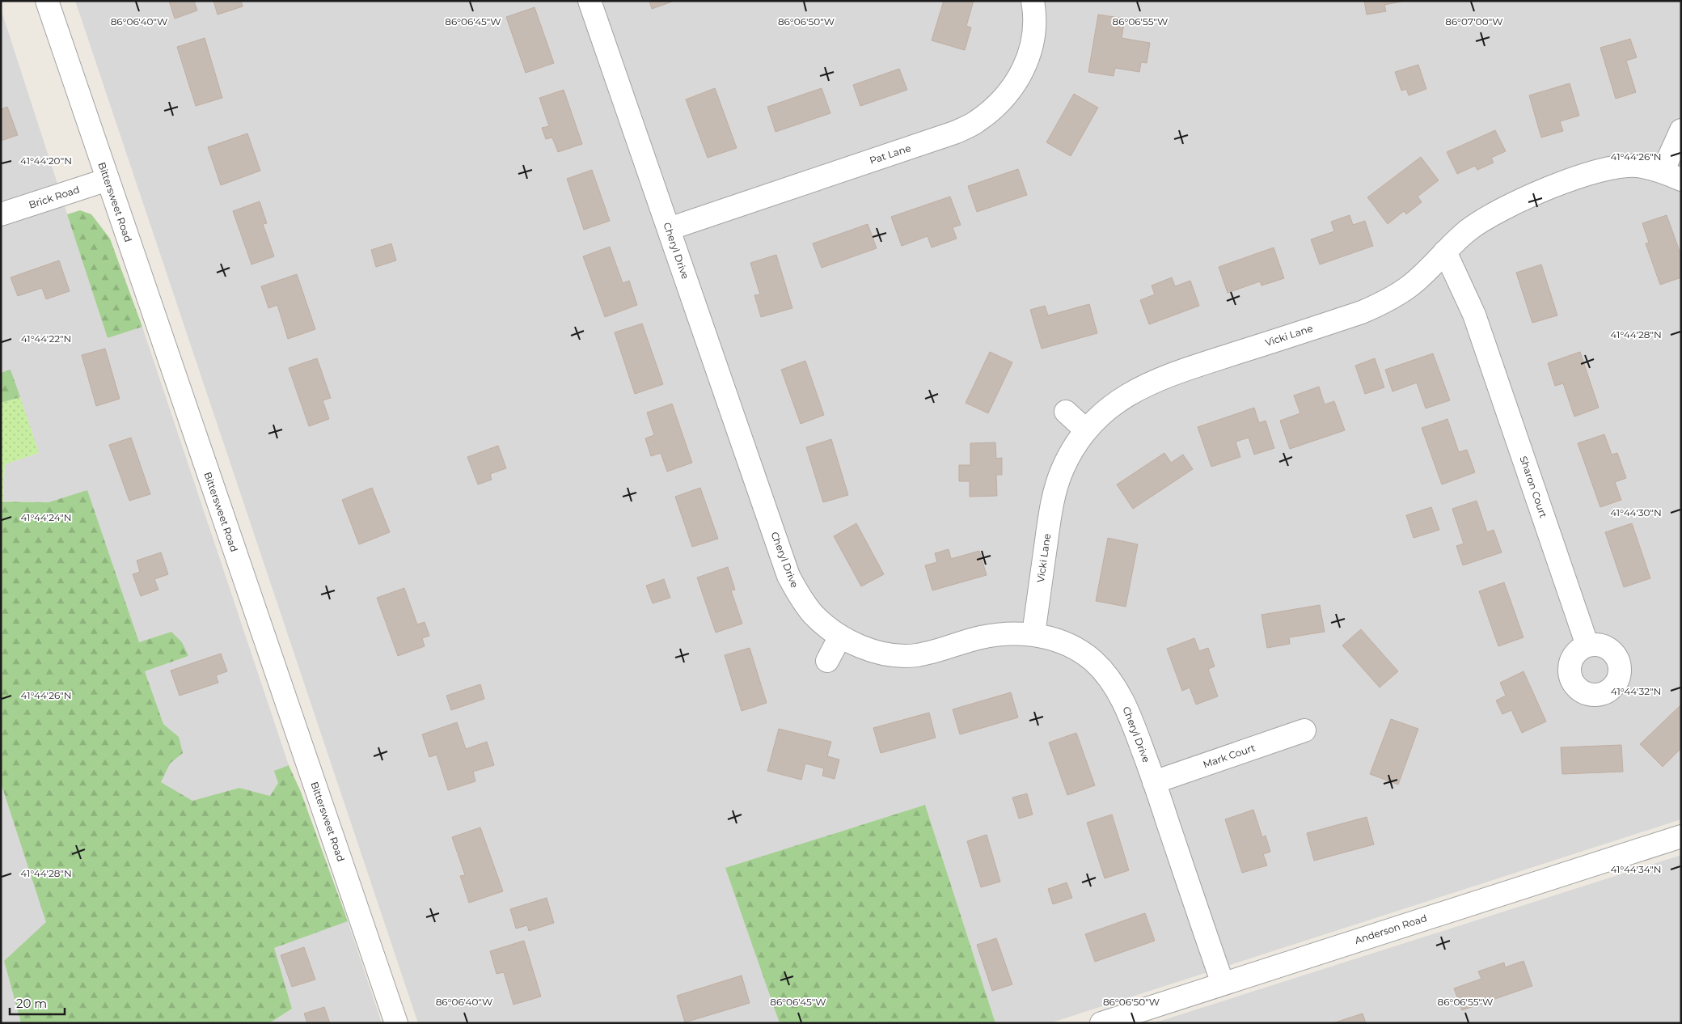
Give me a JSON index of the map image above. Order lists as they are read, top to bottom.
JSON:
{
  "streets": {
    "street": [
      "Pat Lane",
      "Brick Road",
      "Bittersweet Road",
      "Cheryl Drive",
      "Vicki Lane",
      "Sharon Court",
      "Mark Court",
      "Anderson Road"
    ]
  },
  "crossings": [
    ["Pat Lane", "Cheryl Drive"],
    ["Brick Road", "Bittersweet Road"],
    ["Cheryl Drive", "Vicki Lane"],
    ["Cheryl Drive", "Mark Court"],
    ["Cheryl Drive", "Anderson Road"],
    ["Vicki Lane", "Sharon Court"]
  ],
  "scale_bar": "20 m",
  "coordinates": [
    "86°06'40\"W",
    "86°06'45\"W",
    "86°06'50\"W",
    "86°06'55\"W",
    "86°07'00\"W",
    "41°44'26\"N",
    "41°44'20\"N",
    "41°44'28\"N",
    "41°44'22\"N",
    "41°44'30\"N",
    "41°44'24\"N",
    "41°44'32\"N",
    "41°44'34\"N"
  ]
}
